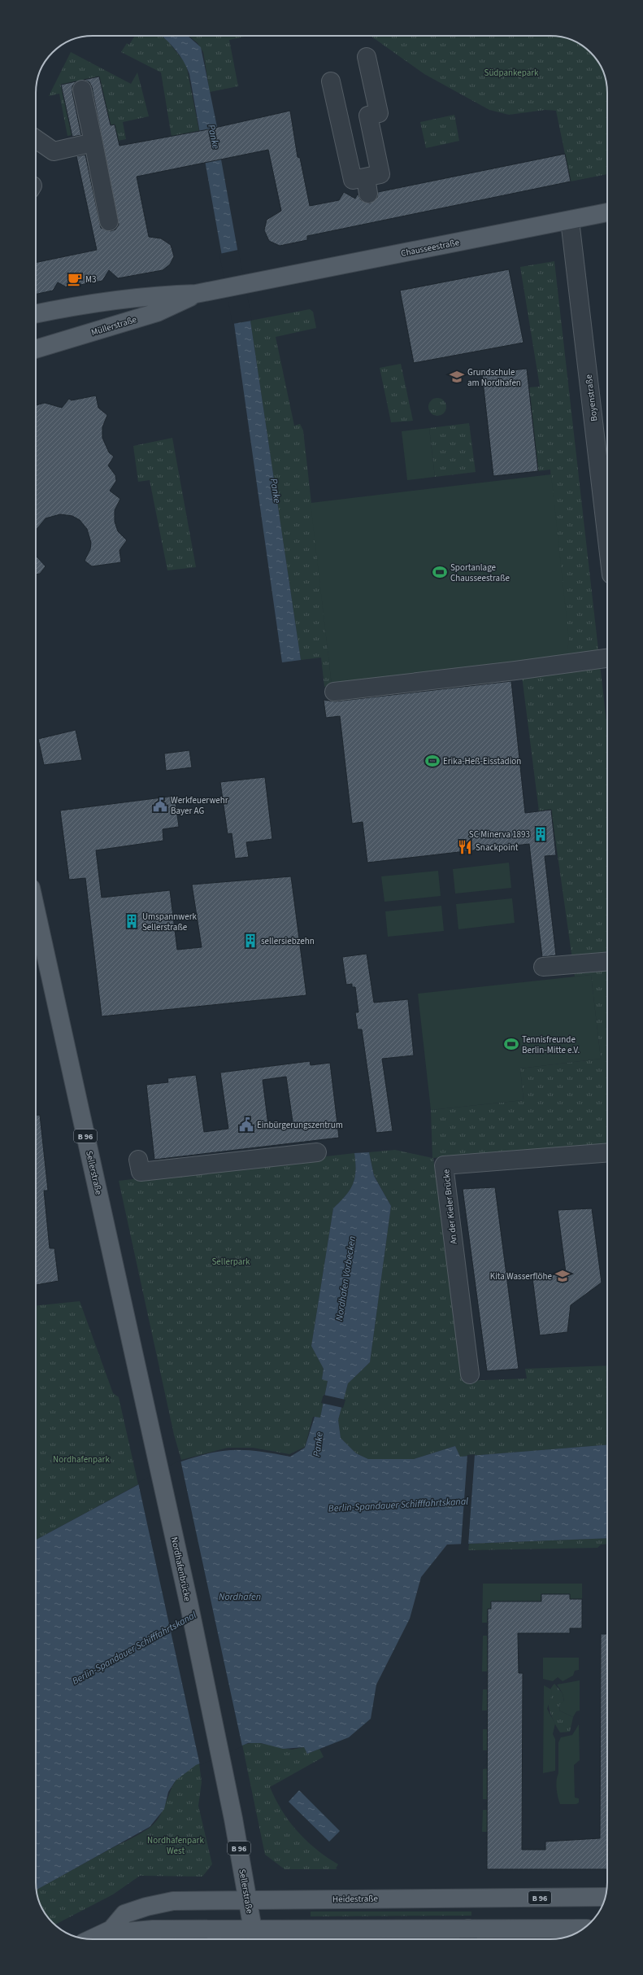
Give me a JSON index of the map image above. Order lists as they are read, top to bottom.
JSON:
{
  "streets": {
    "main road": [
      "Chausseestraße",
      "Müllerstraße",
      "B 96",
      "Sellerstraße",
      "Nordhafenbrücke",
      "Heidestraße"
    ],
    "street": ["Boyenstraße", "An der Kieler Brücke"]
  },
  "crossings": [
    ["Chausseestraße", "Müllerstraße"],
    ["Chausseestraße", "Boyenstraße"],
    ["Sellerstraße", "Nordhafenbrücke"],
    ["Sellerstraße", "Heidestraße"]
  ],
  "water": [
    "Panke",
    "Nordhafen Vorbecken",
    "Berlin-Spandauer Schifffahrtskanal",
    "Nordhafen"
  ],
  "parks": [
    "Südpankepark",
    "Sellerpark",
    "Nordhafenpark",
    "Nordhafenpark West"
  ],
  "places": {
    "cafe": ["M3"],
    "school or university": ["Grundschule am Nordhafen", "Kita Wasserflöhe"],
    "sports": ["Sportanlage Chausseestraße", "Erika-Heß-Eisstadion", "Tennisfreunde Berlin-Mitte e.V."],
    "public building": ["Werkfeuerwehr Bayer AG", "Einbürgerungszentrum"],
    "building": ["SC Minerva 1893", "Umspannwerk Sellerstraße", "sellersiebzehn"],
    "restaurant": ["Snackpoint"]
  }
}
